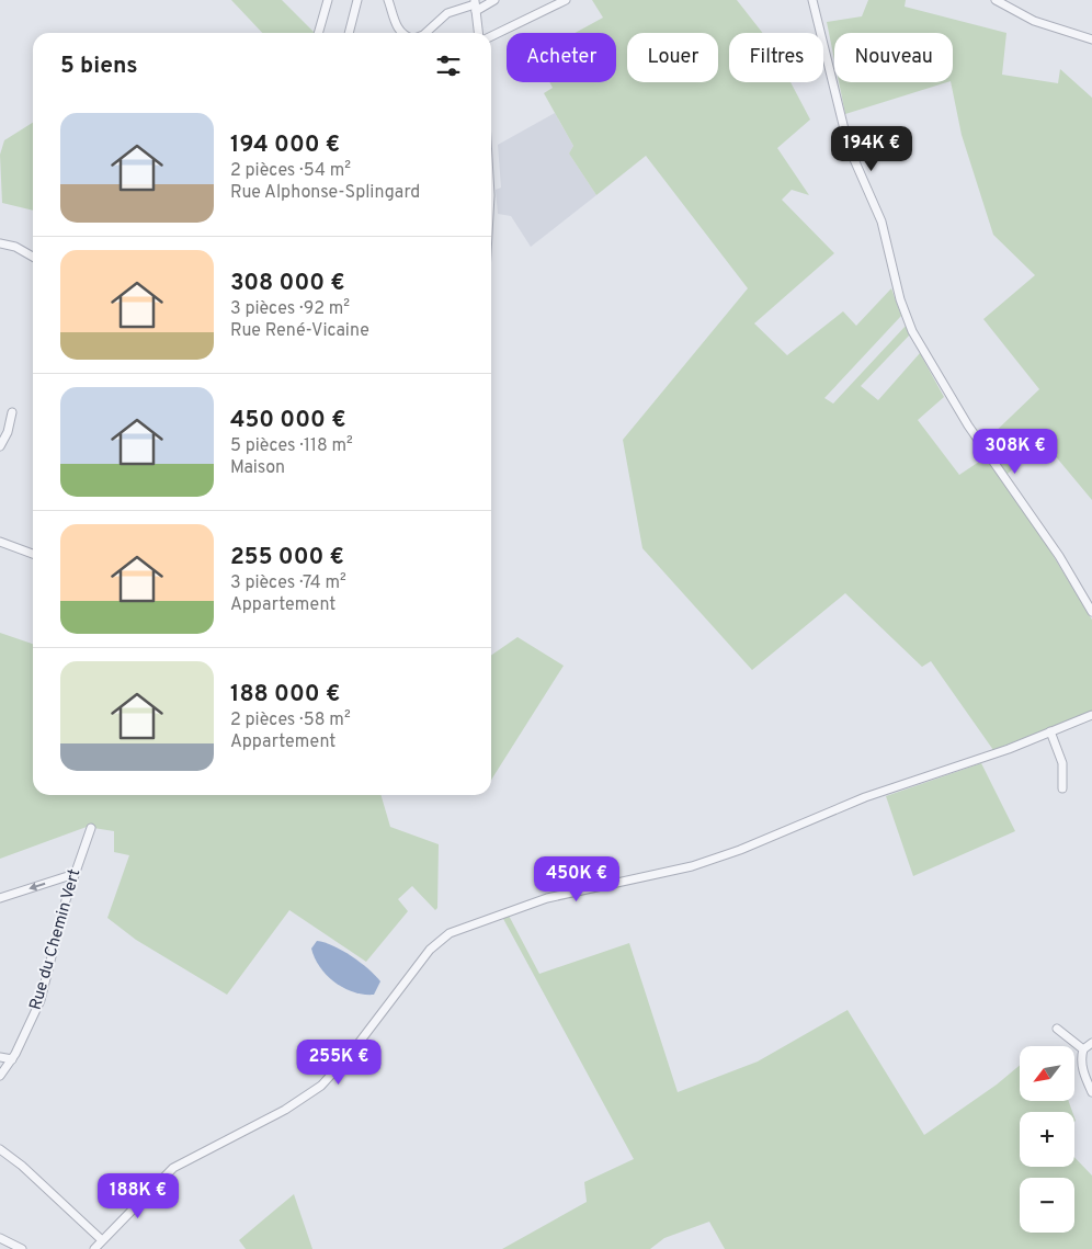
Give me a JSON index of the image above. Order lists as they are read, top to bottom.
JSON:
{
  "streets": {
    "street": ["Rue du Chemin Vert"]
  },
  "north": "bottom left",
  "page": {
    "chip": [
      "Acheter",
      "Louer",
      "Filtres",
      "Nouveau"
    ],
    "heading": "5 biens",
    "list": [
      {
        "name": "194 000 €",
        "note": "2 pièces · 54 m² · Rue Alphonse-Splingard"
      },
      {
        "name": "308 000 €",
        "note": "3 pièces · 92 m² · Rue René-Vicaine"
      },
      {
        "name": "450 000 €",
        "note": "5 pièces · 118 m² · Maison"
      },
      {
        "name": "255 000 €",
        "note": "3 pièces · 74 m² · Appartement"
      },
      {
        "name": "188 000 €",
        "note": "2 pièces · 58 m² · Appartement"
      }
    ],
    "price": [
      "194K €",
      "308K €",
      "450K €",
      "255K €",
      "188K €"
    ],
    "map_buttons": ["+", "−"]
  }
}
